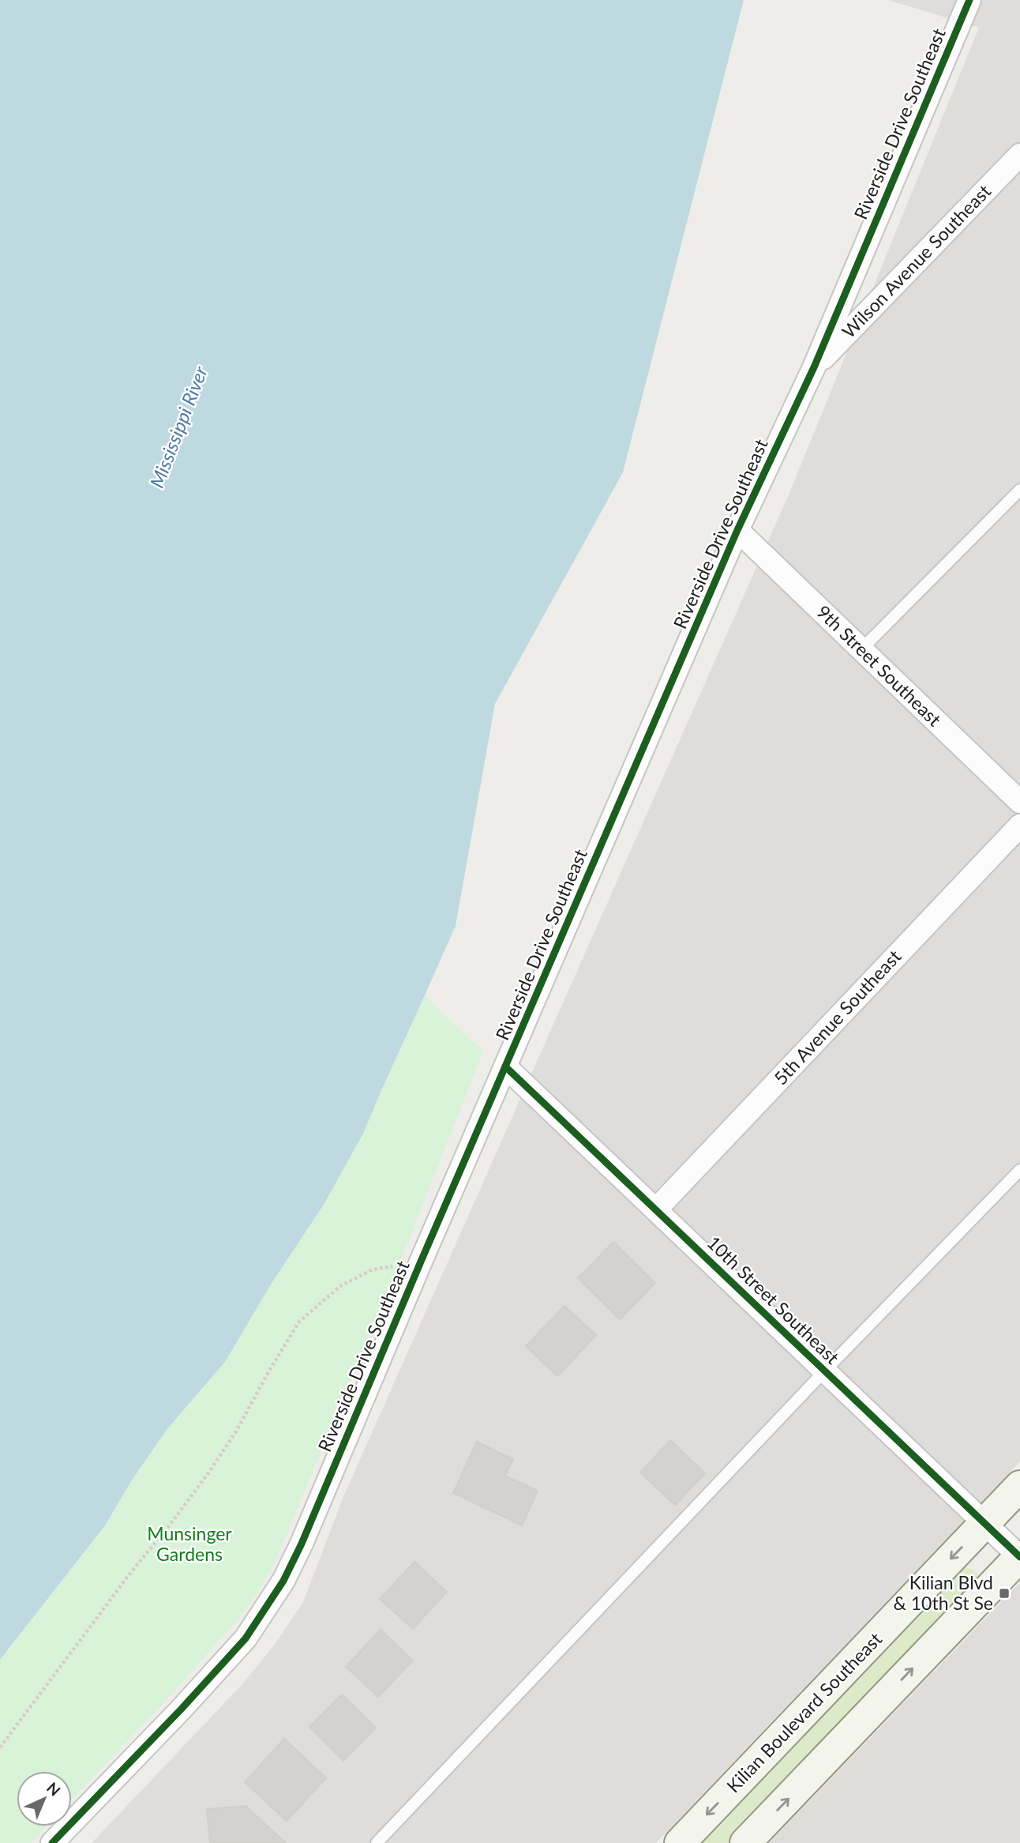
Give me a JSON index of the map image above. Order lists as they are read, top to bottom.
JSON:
{
  "streets": {
    "street": [
      "Riverside Drive Southeast",
      "Wilson Avenue Southeast",
      "9th Street Southeast",
      "5th Avenue Southeast",
      "10th Street Southeast",
      "Kilian Boulevard Southeast"
    ]
  },
  "crossings": [
    ["Riverside Drive Southeast", "Wilson Avenue Southeast"],
    ["Riverside Drive Southeast", "9th Street Southeast"],
    ["Riverside Drive Southeast", "10th Street Southeast"],
    ["5th Avenue Southeast", "10th Street Southeast"],
    ["10th Street Southeast", "Kilian Boulevard Southeast"]
  ],
  "water": ["Mississippi River"],
  "parks": ["Munsinger Gardens"],
  "places": {
    "transit": ["Kilian Blvd & 10th St Se"]
  },
  "north": "top right"
}
